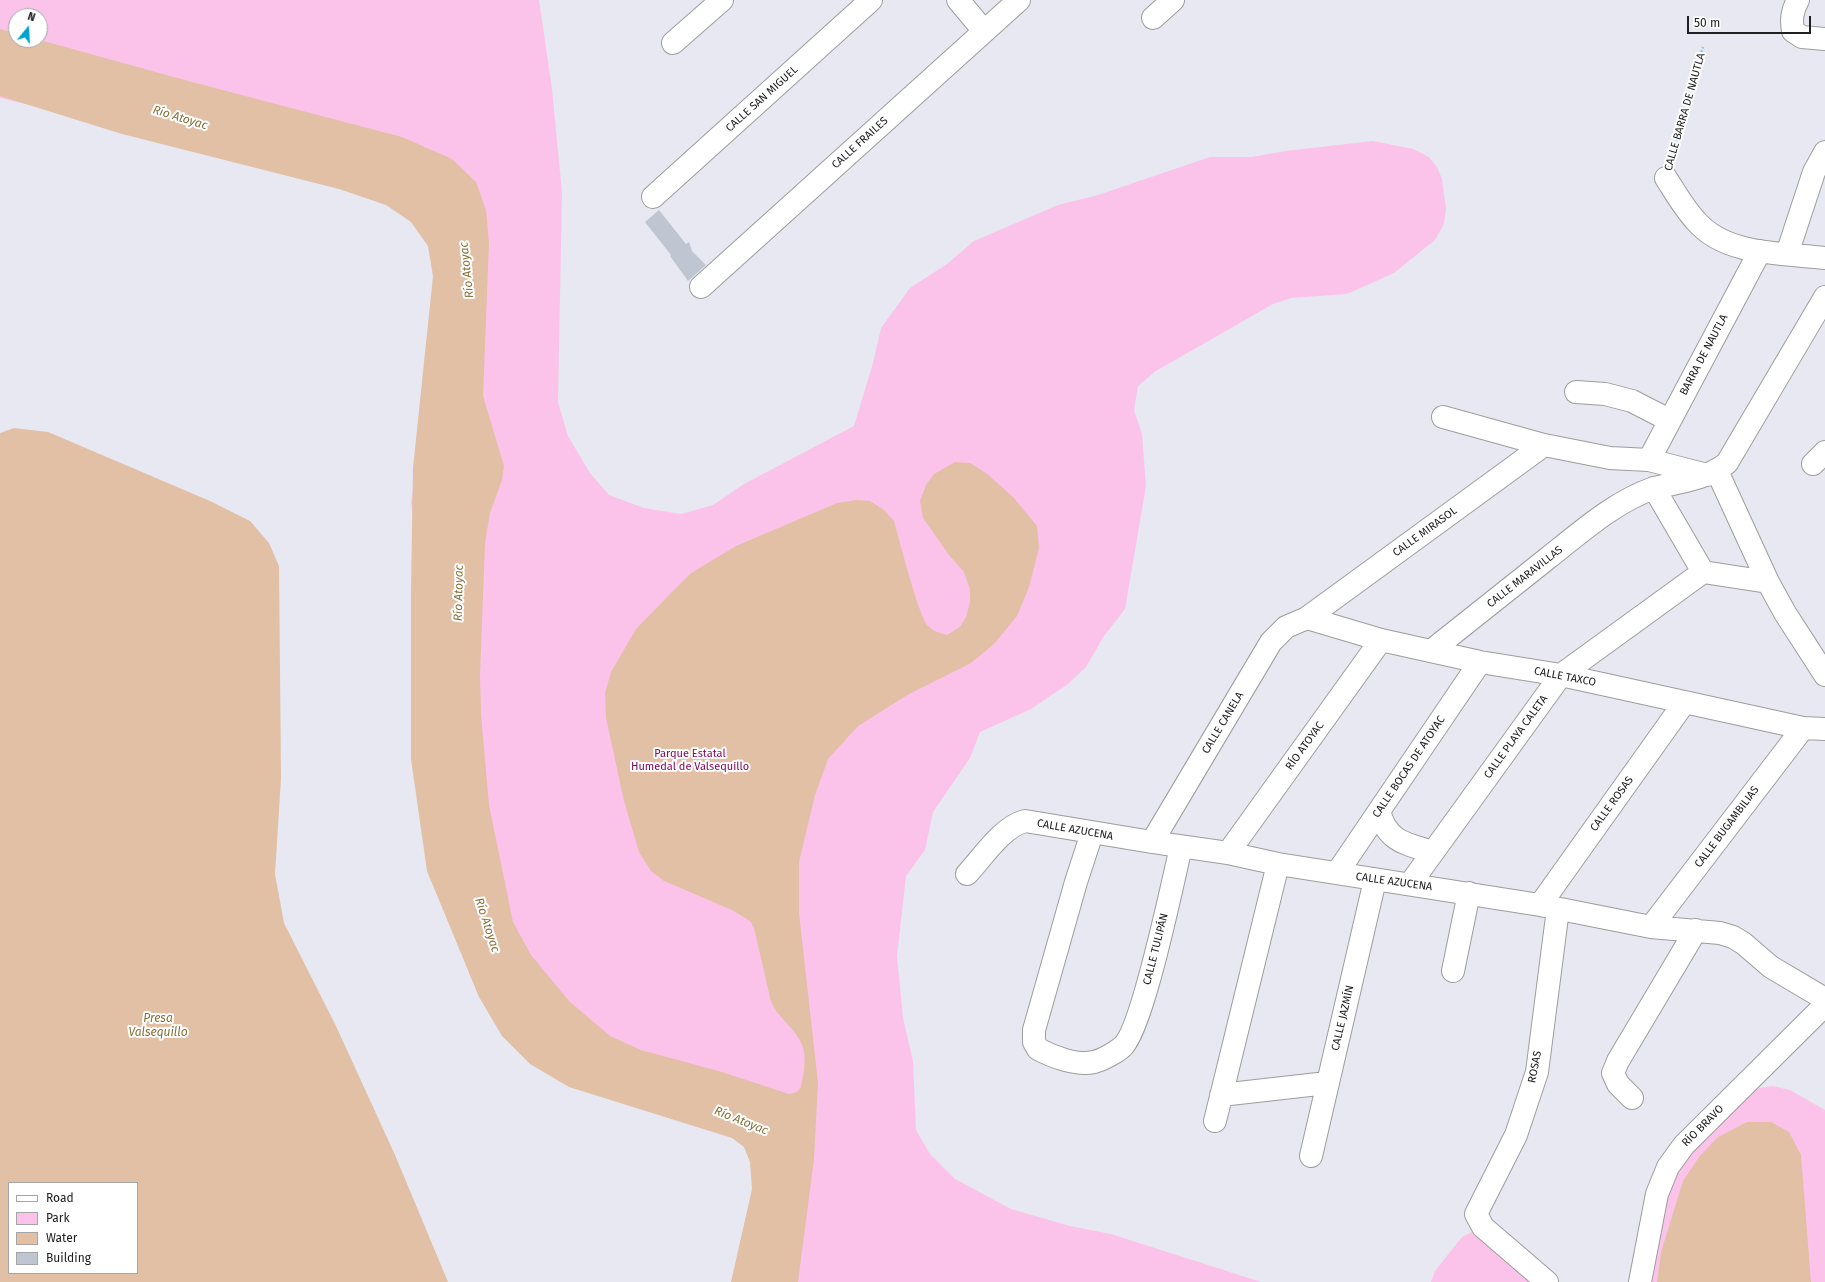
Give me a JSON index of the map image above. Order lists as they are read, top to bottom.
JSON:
{
  "streets": {
    "street": [
      "CALLE SAN MIGUEL",
      "CALLE BARRA DE NAUTLA",
      "CALLE FRAILES",
      "BARRA DE NAUTLA",
      "CALLE MIRASOL",
      "CALLE MARAVILLAS",
      "CALLE TAXCO",
      "CALLE CANELA",
      "CALLE PLAYA CALETA",
      "RÍO ATOYAC",
      "CALLE BOCAS DE ATOYAC",
      "CALLE ROSAS",
      "CALLE BUGAMBILIAS",
      "CALLE AZUCENA",
      "CALLE TULIPÁN",
      "CALLE JAZMÍN",
      "ROSAS",
      "RÍO BRAVO"
    ]
  },
  "crossings": [
    ["CALLE BARRA DE NAUTLA", "BARRA DE NAUTLA"],
    ["CALLE MIRASOL", "CALLE TAXCO"],
    ["CALLE MIRASOL", "CALLE CANELA"],
    ["CALLE MARAVILLAS", "CALLE TAXCO"],
    ["CALLE TAXCO", "CALLE CANELA"],
    ["CALLE TAXCO", "CALLE PLAYA CALETA"],
    ["CALLE TAXCO", "RÍO ATOYAC"],
    ["CALLE TAXCO", "CALLE BOCAS DE ATOYAC"],
    ["CALLE TAXCO", "CALLE ROSAS"],
    ["CALLE TAXCO", "CALLE BUGAMBILIAS"],
    ["CALLE CANELA", "CALLE AZUCENA"],
    ["CALLE PLAYA CALETA", "CALLE AZUCENA"],
    ["RÍO ATOYAC", "CALLE AZUCENA"],
    ["CALLE BOCAS DE ATOYAC", "CALLE AZUCENA"],
    ["CALLE ROSAS", "CALLE AZUCENA"],
    ["CALLE ROSAS", "ROSAS"],
    ["CALLE BUGAMBILIAS", "CALLE AZUCENA"],
    ["CALLE AZUCENA", "CALLE TULIPÁN"],
    ["CALLE AZUCENA", "CALLE JAZMÍN"],
    ["CALLE AZUCENA", "ROSAS"]
  ],
  "water": ["Río Atoyac", "Presa Valsequillo"],
  "parks": ["Parque Estatal Humedal de Valsequillo"],
  "legend": [
    "Road",
    "Park",
    "Water",
    "Building"
  ],
  "scale_bar": "50 m",
  "north": "top"
}
